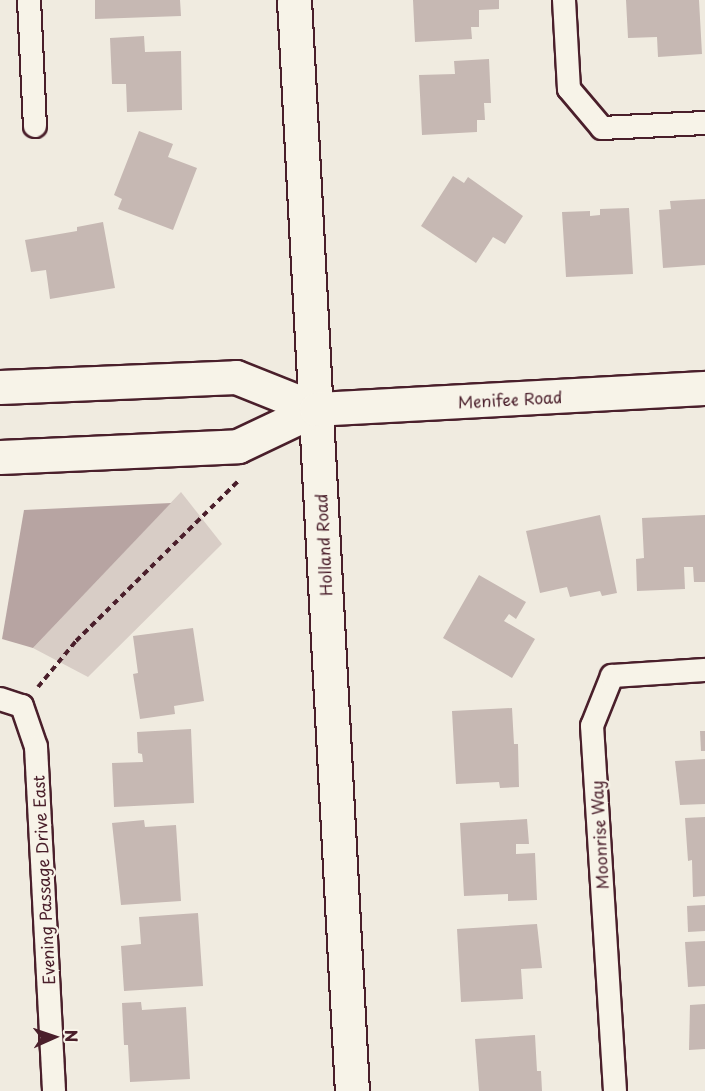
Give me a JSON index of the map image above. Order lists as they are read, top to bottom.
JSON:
{
  "streets": {
    "main road": ["Menifee Road", "Holland Road"],
    "street": ["Moonrise Way", "Evening Passage Drive East"]
  },
  "crossings": [
    ["Menifee Road", "Holland Road"]
  ],
  "north": "right"
}
